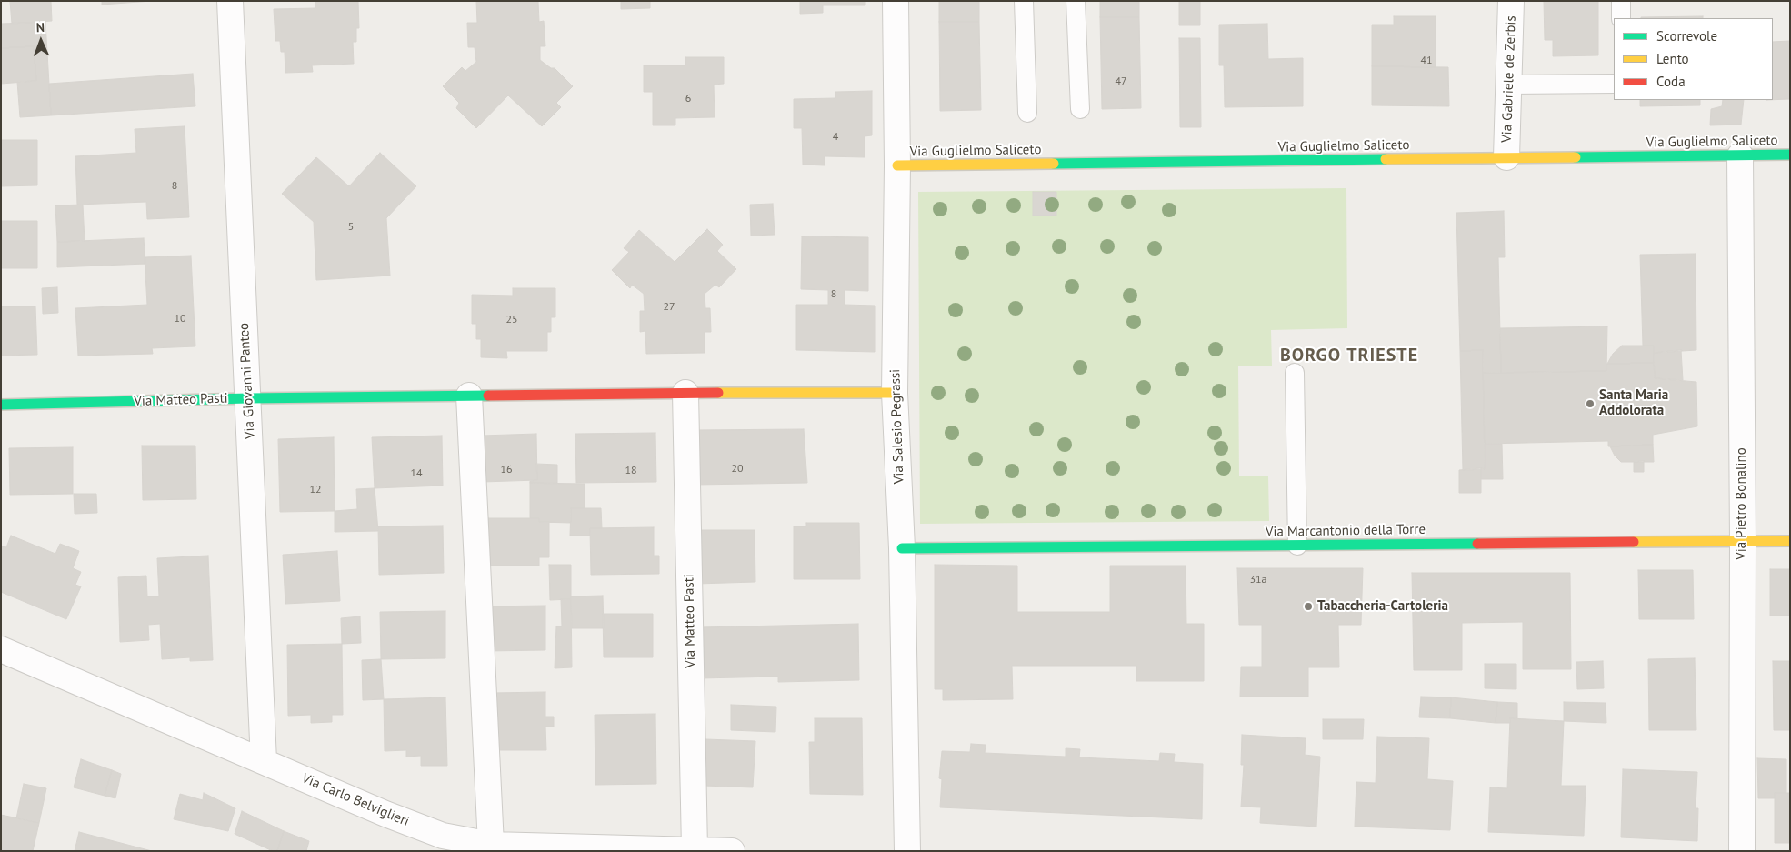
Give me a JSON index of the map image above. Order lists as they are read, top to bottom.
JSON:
{
  "streets": {
    "street": [
      "Via Gabriele de Zerbis",
      "Via Guglielmo Saliceto",
      "Via Giovanni Panteo",
      "Via Matteo Pasti",
      "Via Salesio Pegrassi",
      "Via Pietro Bonalino",
      "Via Marcantonio della Torre",
      "Via Carlo Belviglieri"
    ]
  },
  "crossings": [
    ["Via Gabriele de Zerbis", "Via Guglielmo Saliceto"],
    ["Via Guglielmo Saliceto", "Via Salesio Pegrassi"],
    ["Via Guglielmo Saliceto", "Via Pietro Bonalino"],
    ["Via Giovanni Panteo", "Via Matteo Pasti"],
    ["Via Giovanni Panteo", "Via Carlo Belviglieri"],
    ["Via Matteo Pasti", "Via Salesio Pegrassi"],
    ["Via Matteo Pasti", "Via Carlo Belviglieri"],
    ["Via Salesio Pegrassi", "Via Marcantonio della Torre"],
    ["Via Pietro Bonalino", "Via Marcantonio della Torre"]
  ],
  "districts": ["BORGO TRIESTE"],
  "places": ["Santa Maria Addolorata", "Tabaccheria-Cartoleria"],
  "house_numbers": [
    "41",
    "47",
    "6",
    "4",
    "8",
    "5",
    "8",
    "27",
    "10",
    "25",
    "20",
    "16",
    "18",
    "14",
    "12",
    "31a"
  ],
  "legend": ["Scorrevole", "Lento", "Coda"],
  "north": "top"
}
